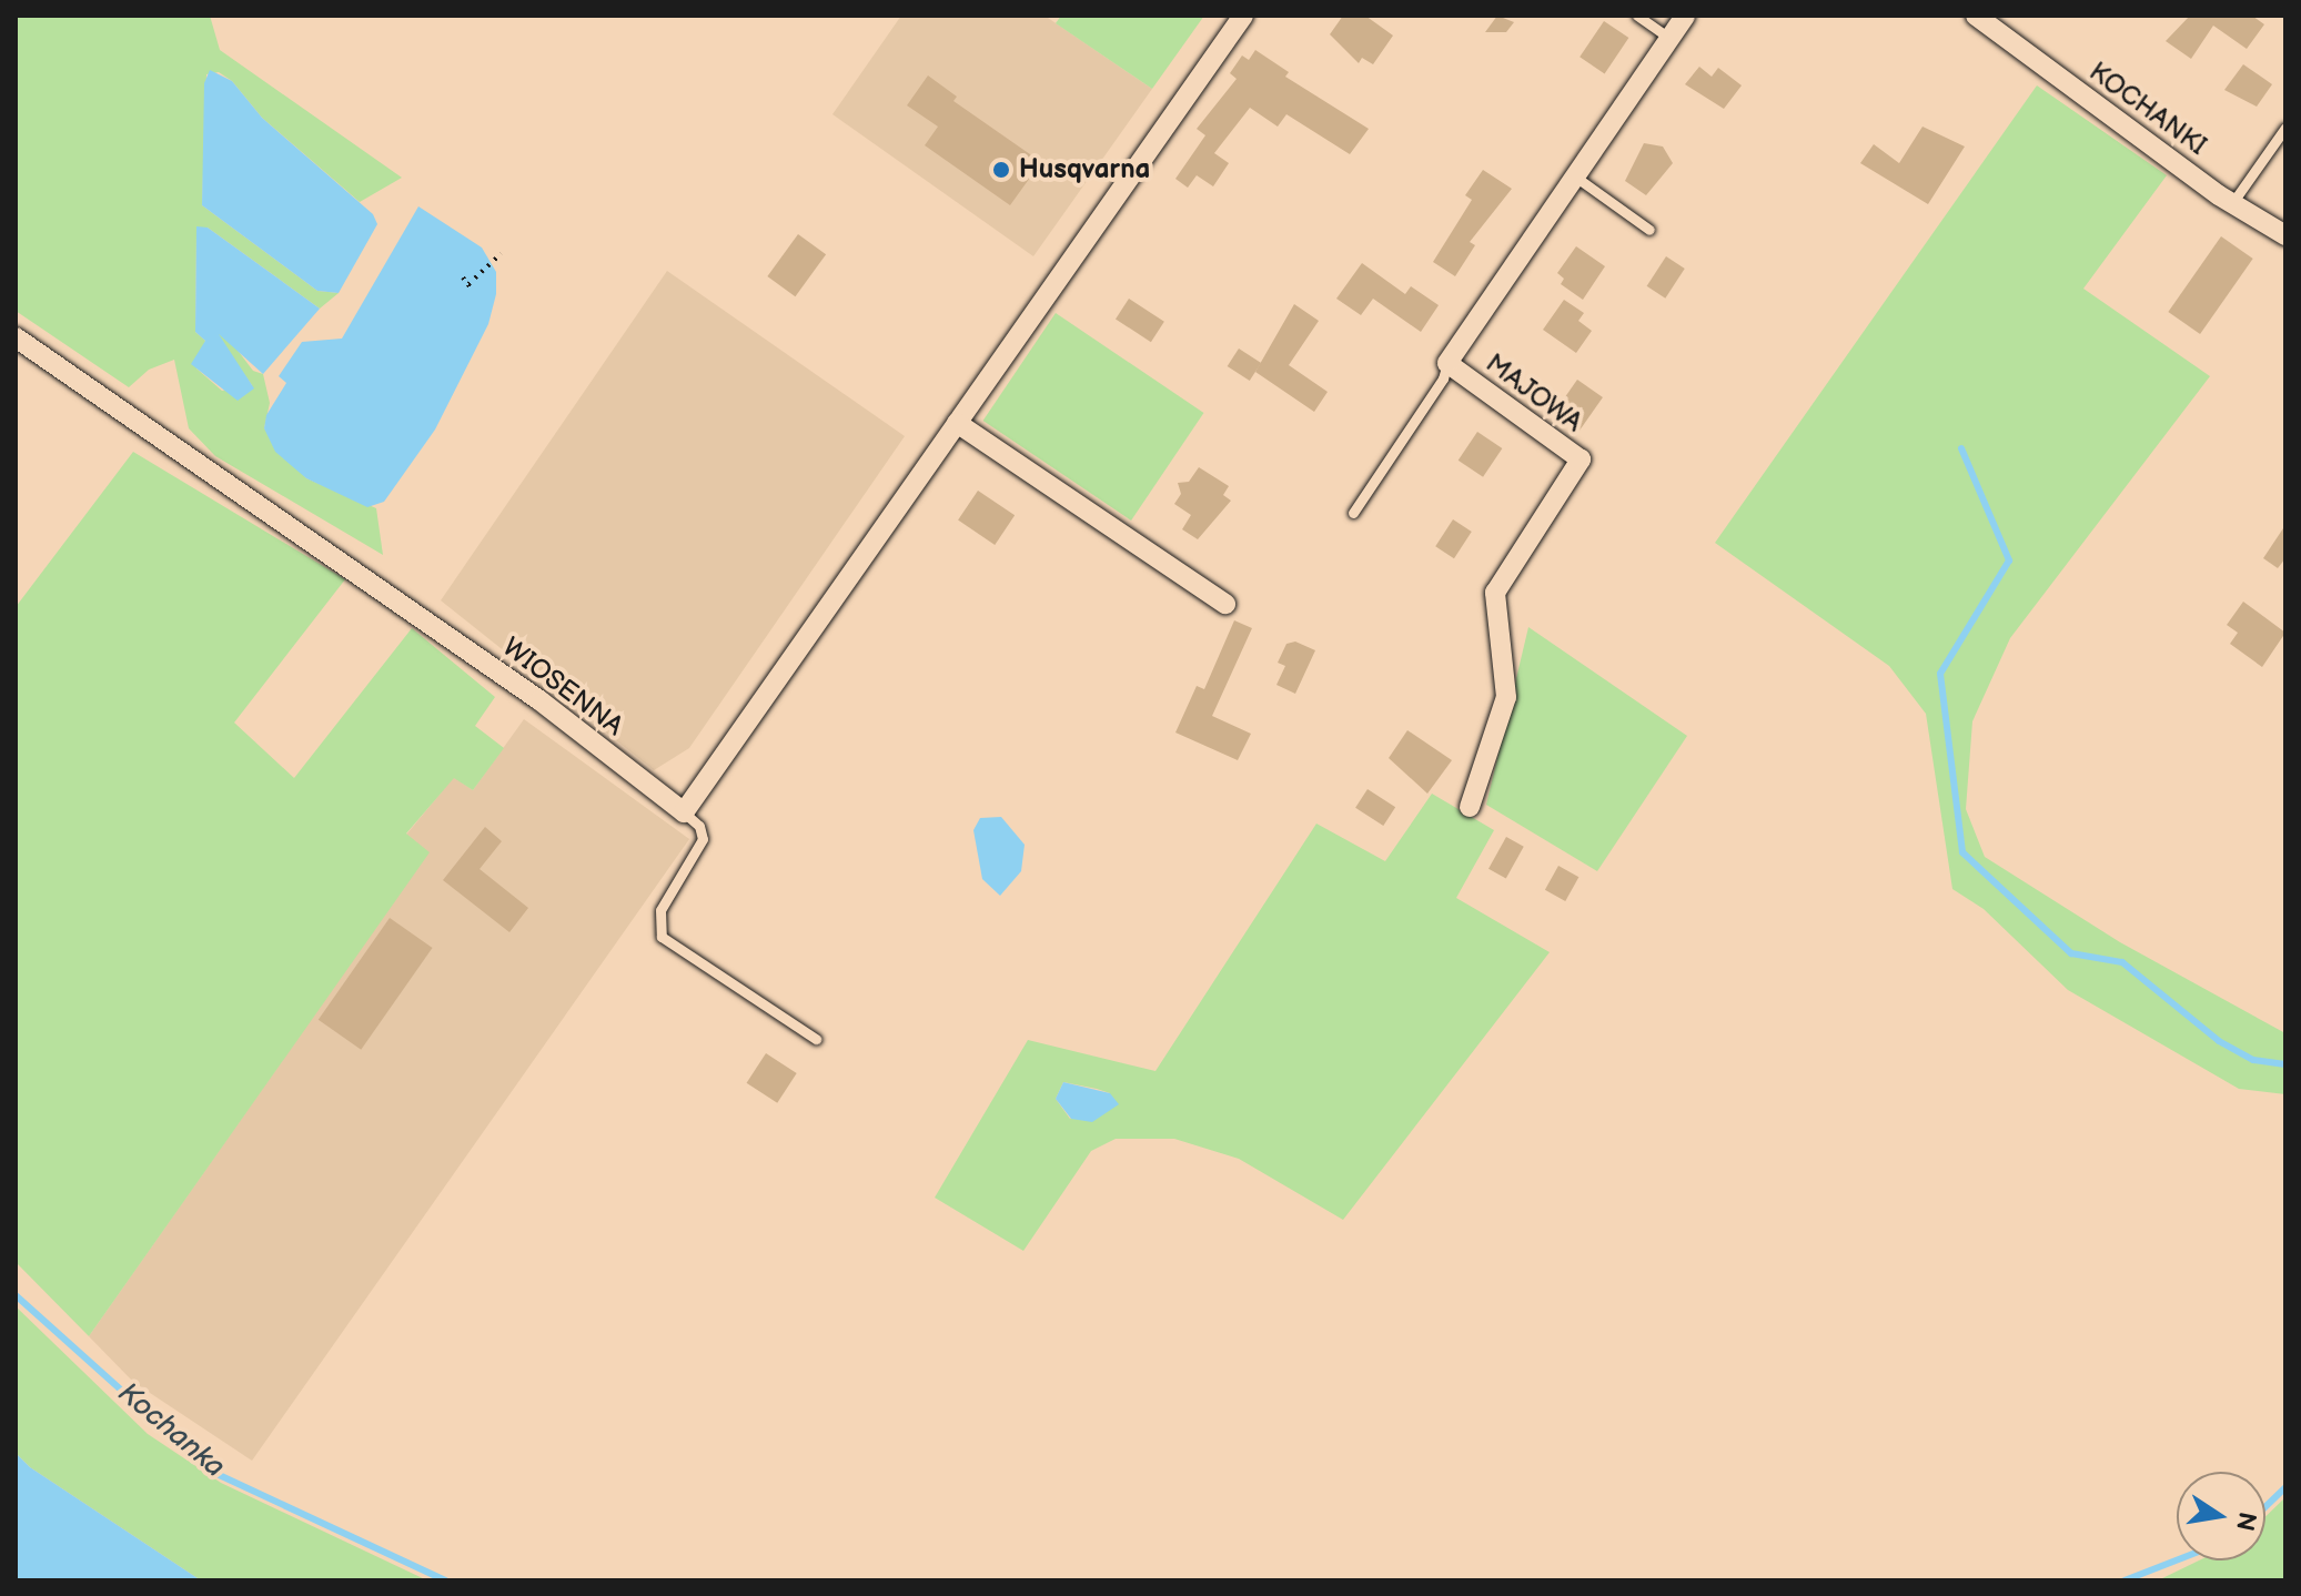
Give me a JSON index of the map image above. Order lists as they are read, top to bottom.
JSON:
{
  "streets": {
    "street": ["KOCHANKI", "MAJOWA", "WIOSENNA"]
  },
  "water": ["Kochanka"],
  "places": ["Husqvarna"],
  "north": "right"
}
